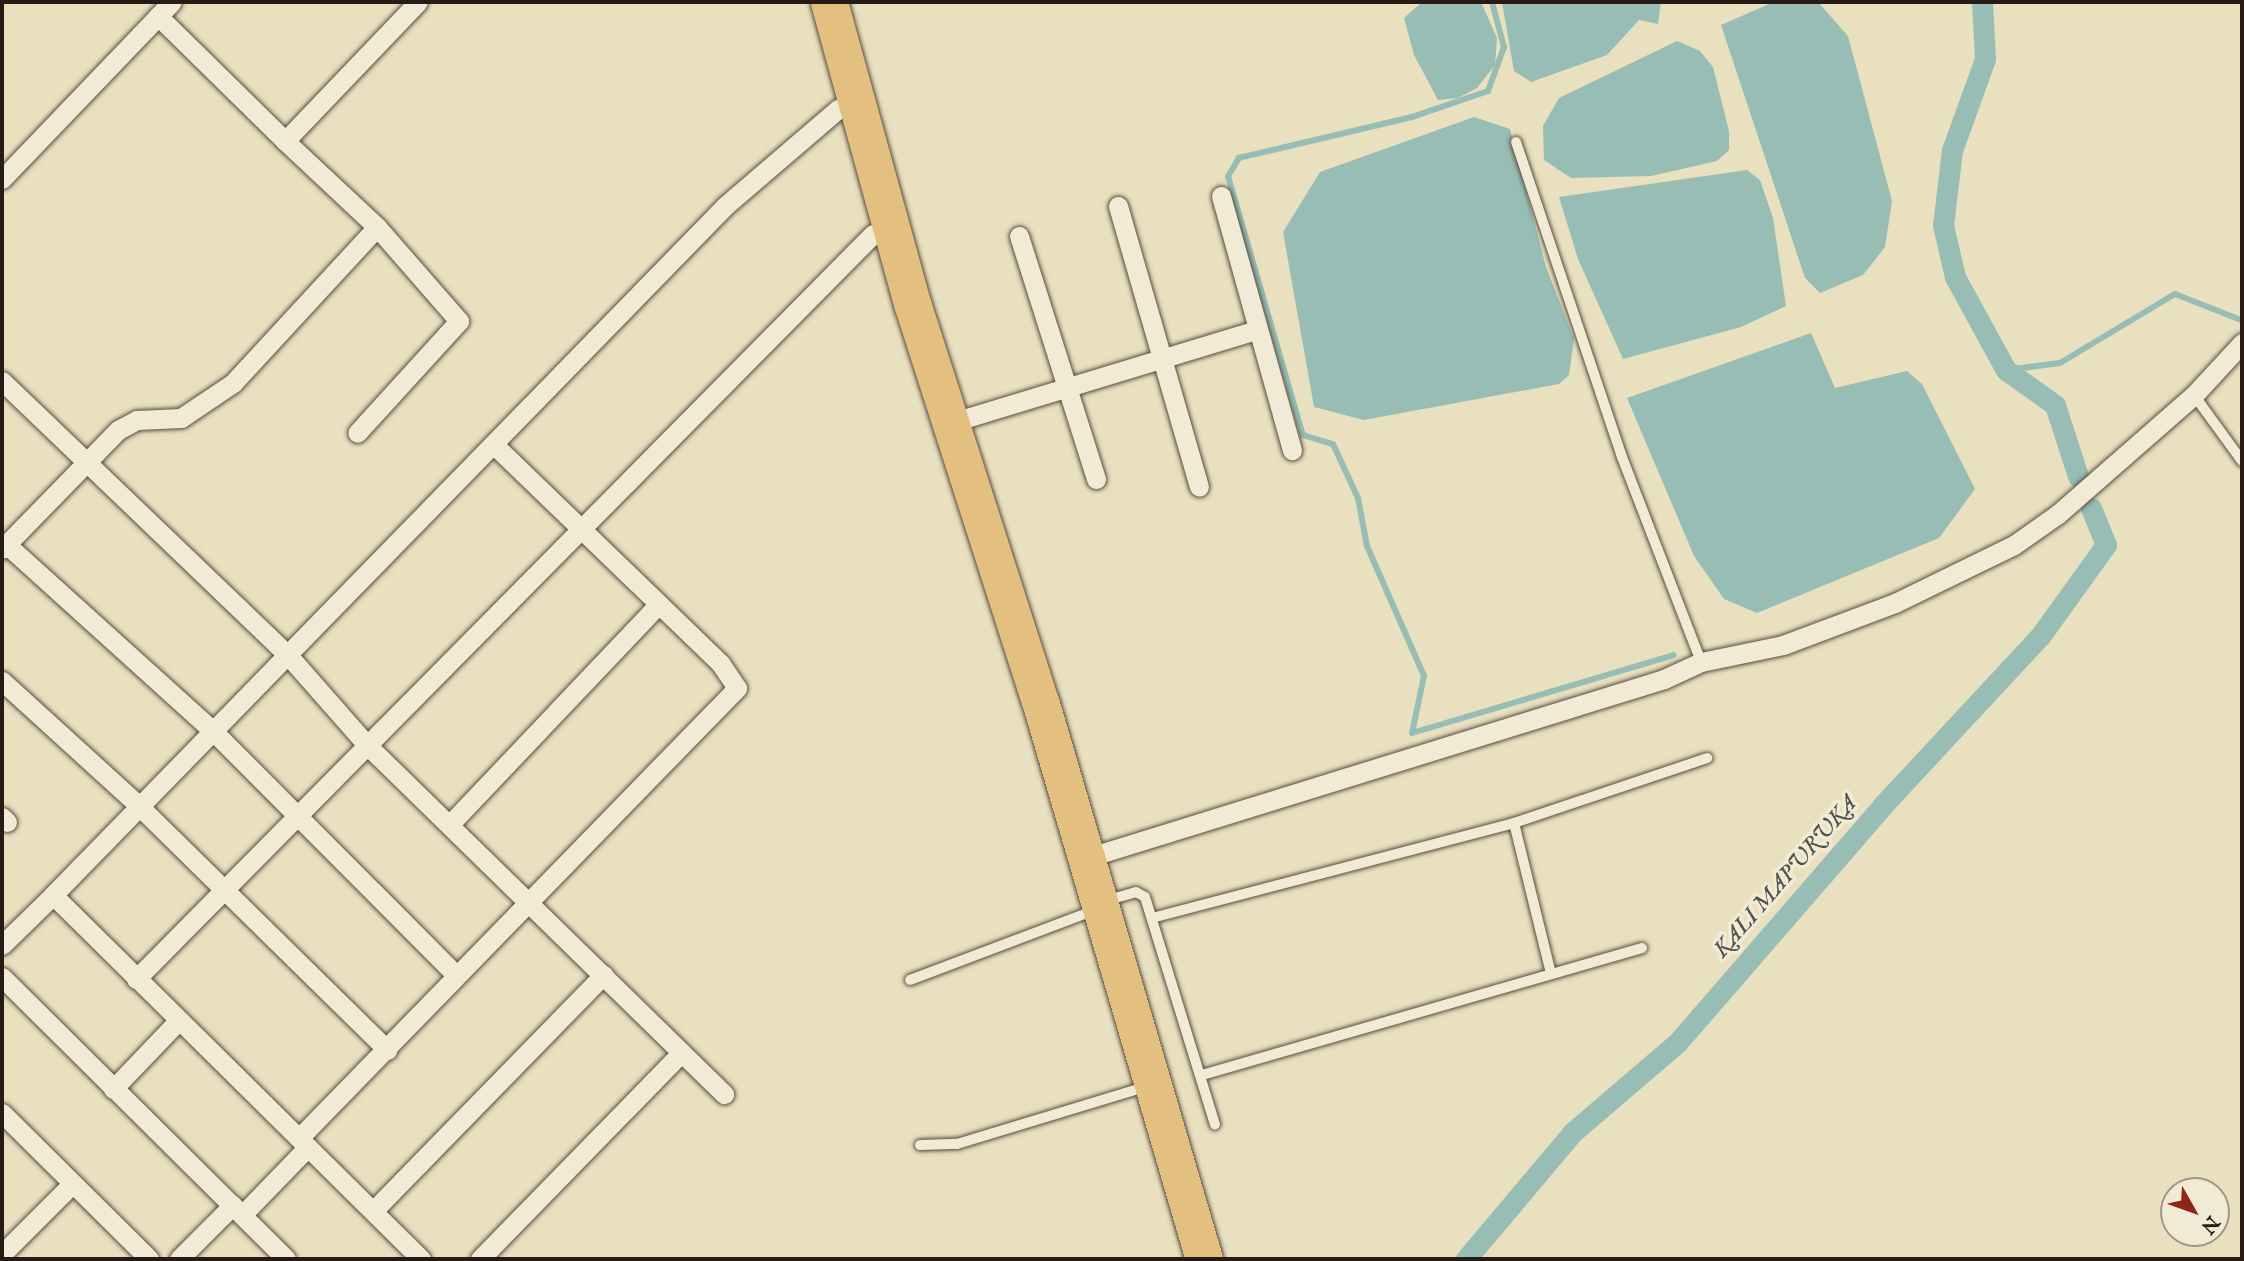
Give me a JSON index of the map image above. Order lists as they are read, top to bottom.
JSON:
{
  "water": ["KALI MAPURUKA"],
  "north": "bottom right"
}
